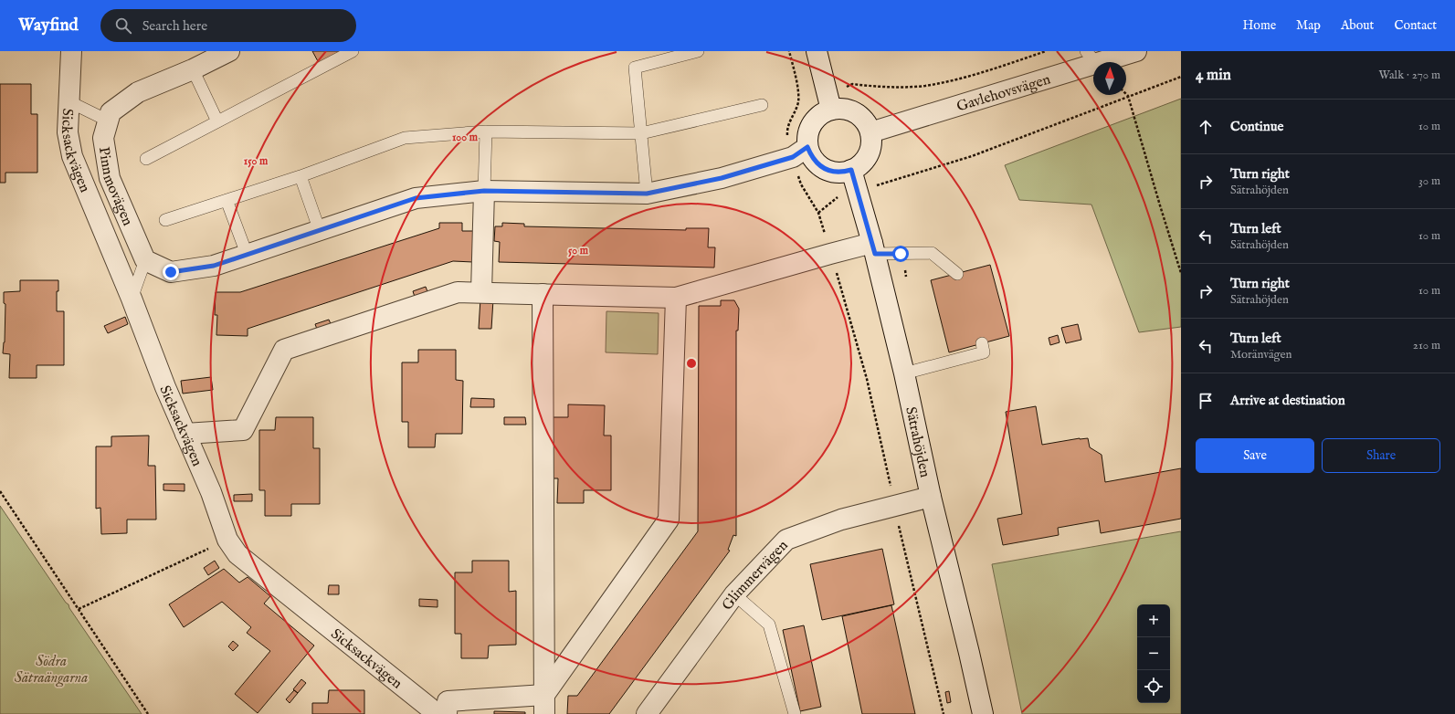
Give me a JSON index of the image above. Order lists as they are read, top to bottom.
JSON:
{
  "streets": {
    "street": [
      "Gavlehovsvägen",
      "Sicksackvägen",
      "Pinnmovägen",
      "Sätrahöjden",
      "Glimmervägen"
    ]
  },
  "crossings": [
    ["Gavlehovsvägen", "Sätrahöjden"],
    ["Sätrahöjden", "Glimmervägen"]
  ],
  "parks": ["Södra Sätraängarna"],
  "north": "top",
  "page": {
    "header": "Wayfind",
    "search": "Search here",
    "nav": [
      "Home",
      "Map",
      "About",
      "Contact"
    ],
    "heading": ["4 min", "Walk · 270 m"],
    "list": [
      ["Continue", "10 m"],
      ["Turn right", "Sätrahöjden", "30 m"],
      ["Turn left", "Sätrahöjden", "10 m"],
      ["Turn right", "Sätrahöjden", "10 m"],
      ["Turn left", "Moränvägen", "210 m"],
      "Arrive at destination"
    ],
    "buttons": ["Save", "Share"],
    "map_buttons": ["+", "−"]
  },
  "rings": ["100 m", "150 m", "50 m"]
}
